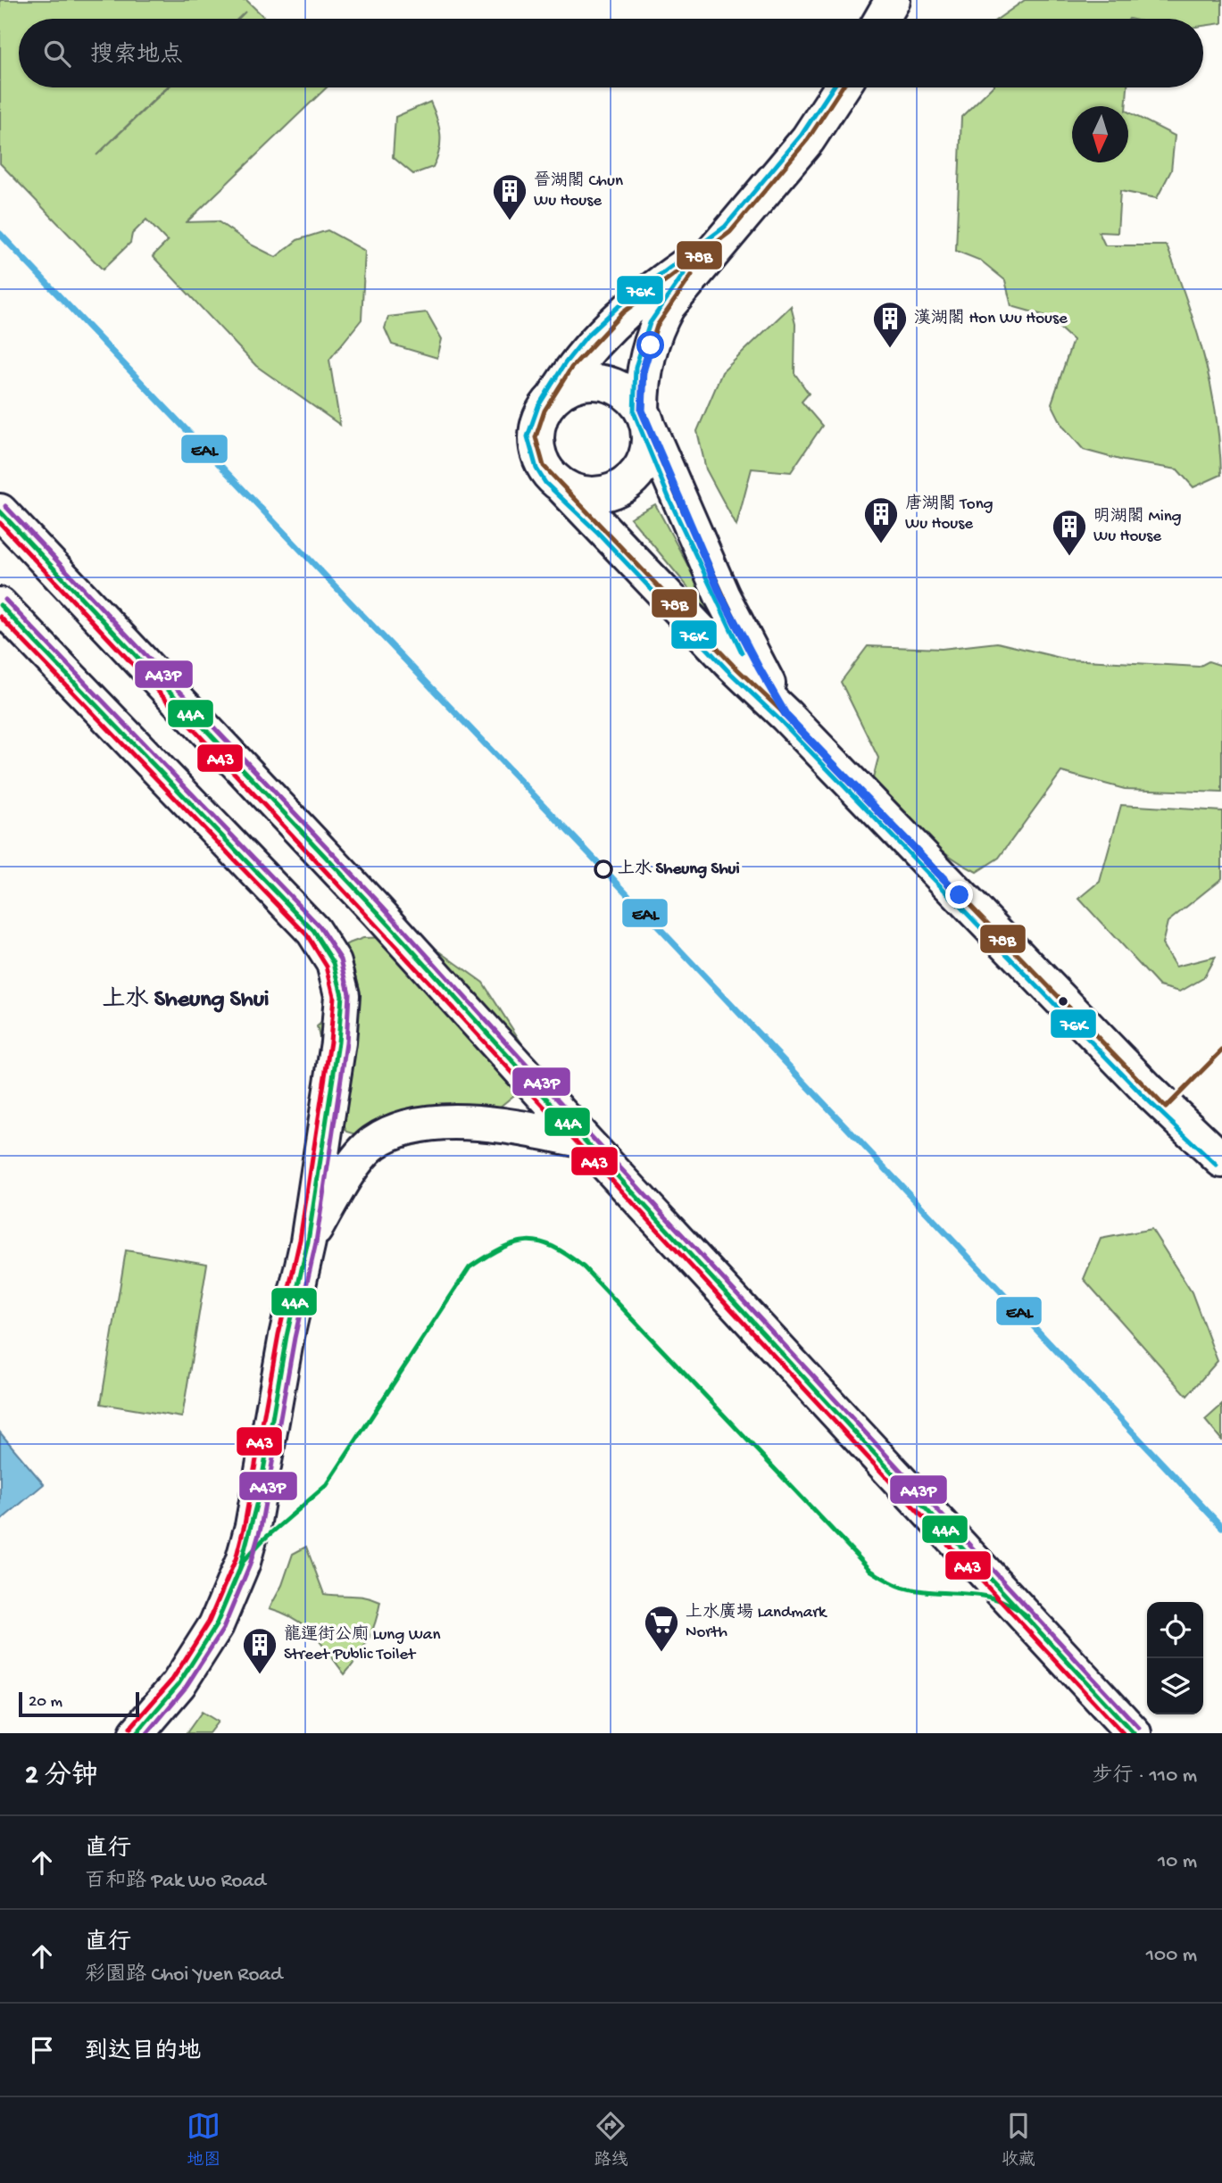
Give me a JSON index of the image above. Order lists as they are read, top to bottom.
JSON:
{
  "districts": ["上水 Sheung Shui"],
  "places": {
    "building": [
      "晉湖閣 Chun Wu House",
      "漢湖閣 Hon Wu House",
      "唐湖閣 Tong Wu House",
      "明湖閣 Ming Wu House",
      "龍運街公廁 Lung Wan Street Public Toilet"
    ],
    "other": ["上水 Sheung Shui"],
    "supermarket": ["上水廣場 Landmark North"]
  },
  "lines": [
    "transit line 78B",
    "transit line 76K",
    "transit line EAL",
    "transit line A43P",
    "transit line 44A",
    "transit line A43"
  ],
  "scale_bar": "20 m",
  "north": "bottom",
  "page": {
    "search": "搜索地点",
    "scale": "20 m",
    "heading": ["2 分钟", "步行 · 110 m"],
    "list": [
      ["直行", "百和路 Pak Wo Road", "10 m"],
      ["直行", "彩園路 Choi Yuen Road", "100 m"],
      "到达目的地"
    ],
    "nav": ["地图", "路线", "收藏"]
  }
}
